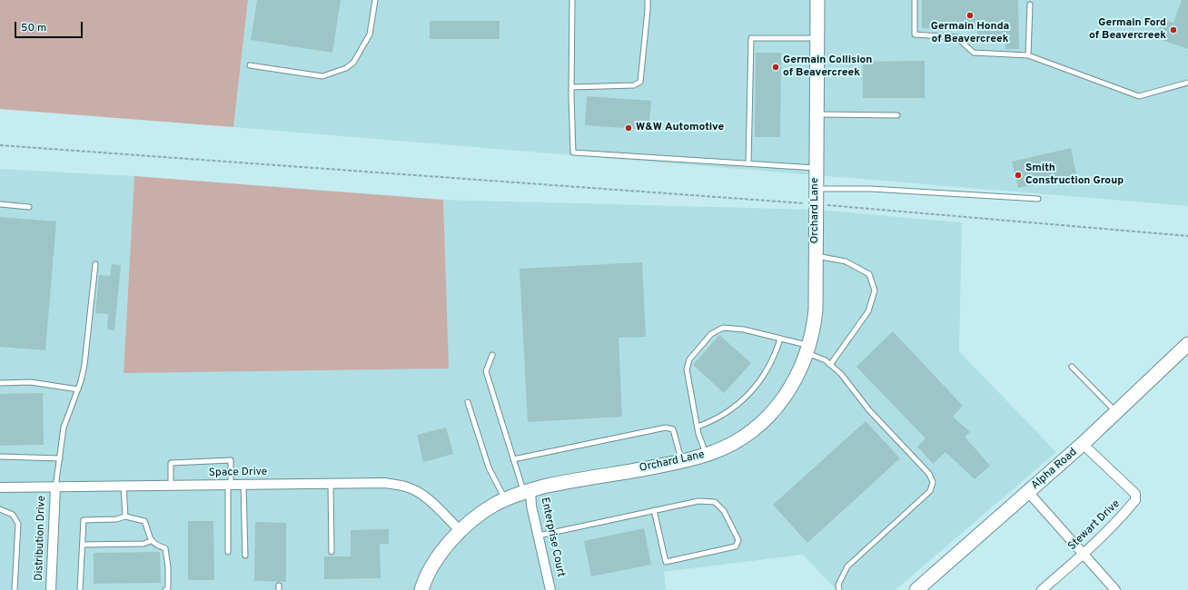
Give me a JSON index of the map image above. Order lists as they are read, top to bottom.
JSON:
{
  "streets": {
    "main road": ["Orchard Lane", "Alpha Road"],
    "street": [
      "Space Drive",
      "Stewart Drive",
      "Enterprise Court",
      "Distribution Drive"
    ]
  },
  "crossings": [
    ["Orchard Lane", "Space Drive"],
    ["Orchard Lane", "Enterprise Court"],
    ["Alpha Road", "Stewart Drive"],
    ["Space Drive", "Distribution Drive"]
  ],
  "places": [
    "Germain Honda of Beavercreek",
    "Germain Ford of Beavercreek",
    "Germain Collision of Beavercreek",
    "W&W Automotive",
    "Smith Construction Group"
  ],
  "scale_bar": "50 m"
}
